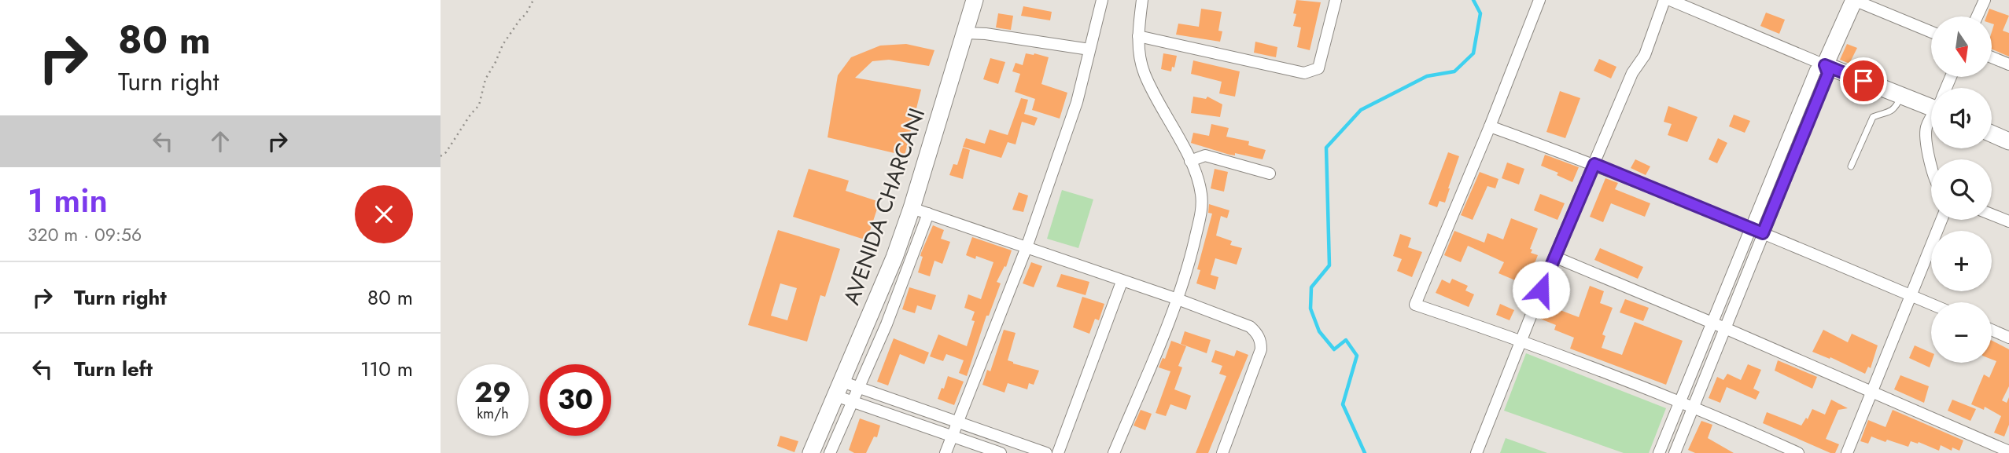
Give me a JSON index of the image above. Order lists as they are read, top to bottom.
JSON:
{
  "streets": {
    "main road": ["AVENIDA CHARCANI"]
  },
  "north": "bottom",
  "page": {
    "turn": ["80 m", "Turn right"],
    "map_buttons": ["+", "−"],
    "heading": ["1 min", "320 m · 09:56"],
    "list": [
      {
        "name": "Turn right",
        "value": "80 m"
      },
      {
        "name": "Turn left",
        "value": "110 m"
      }
    ],
    "speed": "29 km/h",
    "limit": "30"
  }
}
